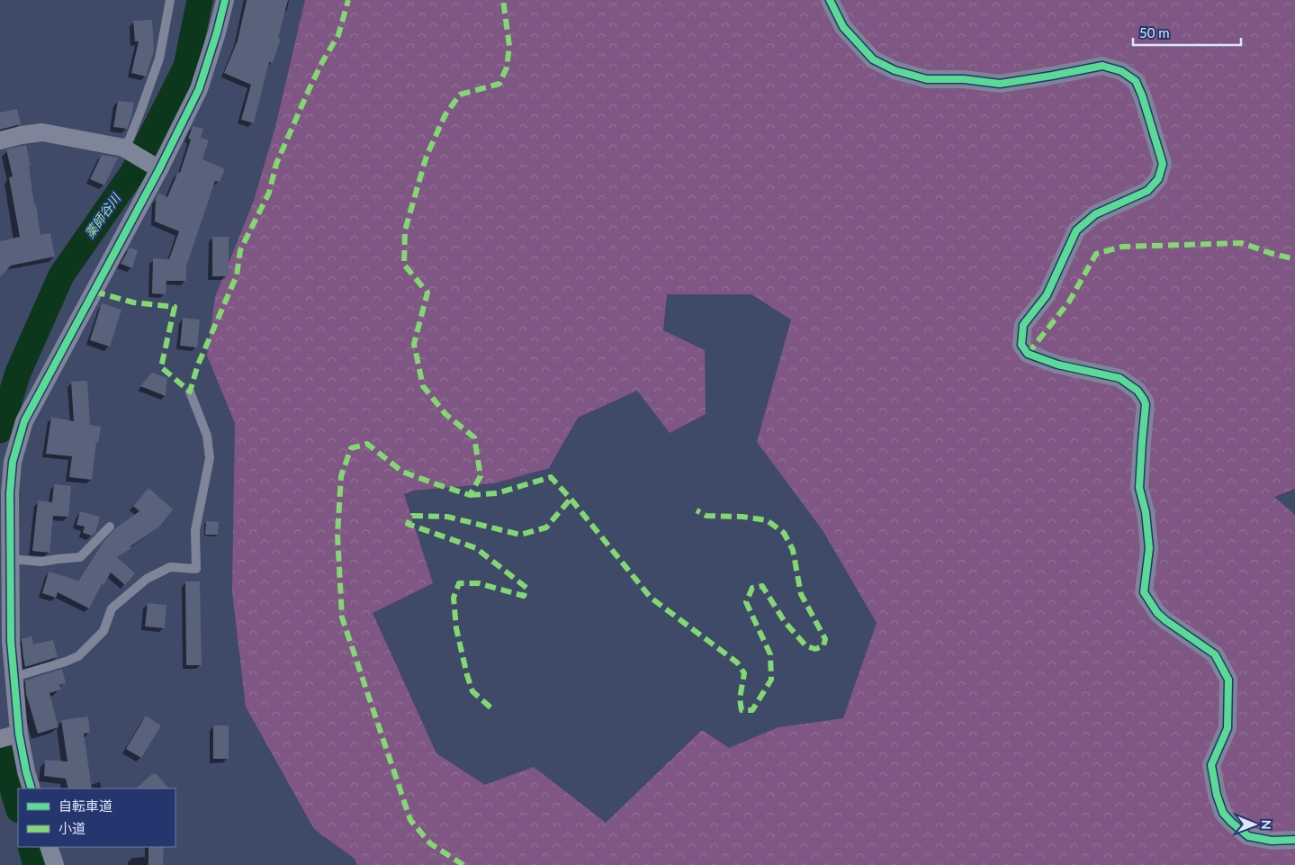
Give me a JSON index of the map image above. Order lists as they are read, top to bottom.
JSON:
{
  "water": ["薬師谷川"],
  "legend": ["自転車道", "小道"],
  "scale_bar": "50 m",
  "north": "right"
}
